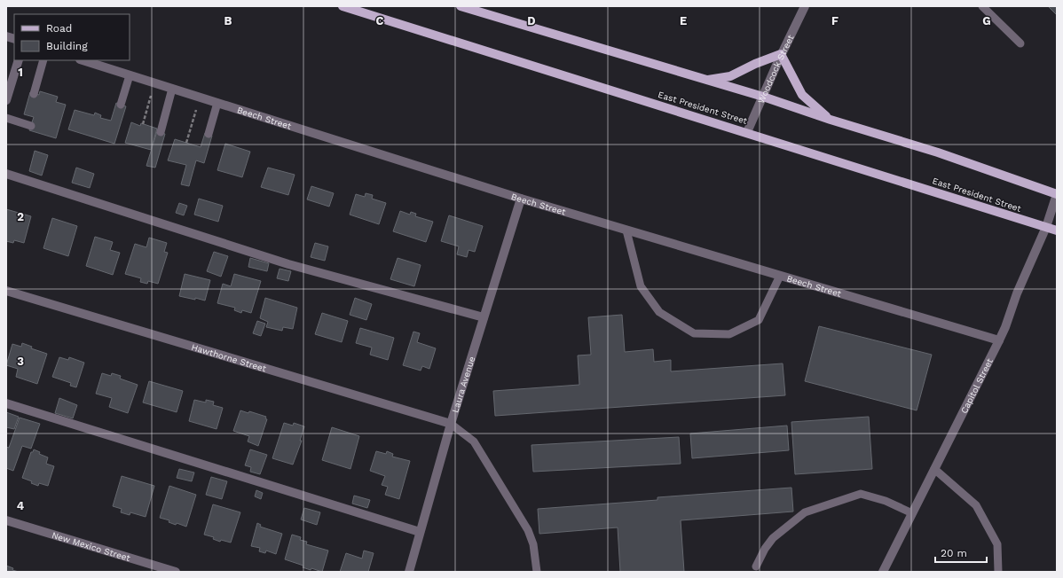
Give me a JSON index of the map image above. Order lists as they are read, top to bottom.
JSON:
{
  "streets": {
    "main road": ["East President Street"],
    "street": [
      "Woodcock Street",
      "Beech Street",
      "Hawthorne Street",
      "Laura Avenue",
      "Capitol Street",
      "New Mexico Street"
    ]
  },
  "crossings": [
    ["Woodcock Street", "East President Street"],
    ["East President Street", "Capitol Street"],
    ["Beech Street", "Laura Avenue"],
    ["Beech Street", "Capitol Street"],
    ["Hawthorne Street", "Laura Avenue"]
  ],
  "legend": ["Road", "Building"],
  "scale_bar": "20 m",
  "grid": {
    "columns": [
      "B",
      "C",
      "D",
      "E",
      "F",
      "G"
    ],
    "rows": [
      "1",
      "2",
      "3",
      "4"
    ]
  }
}
